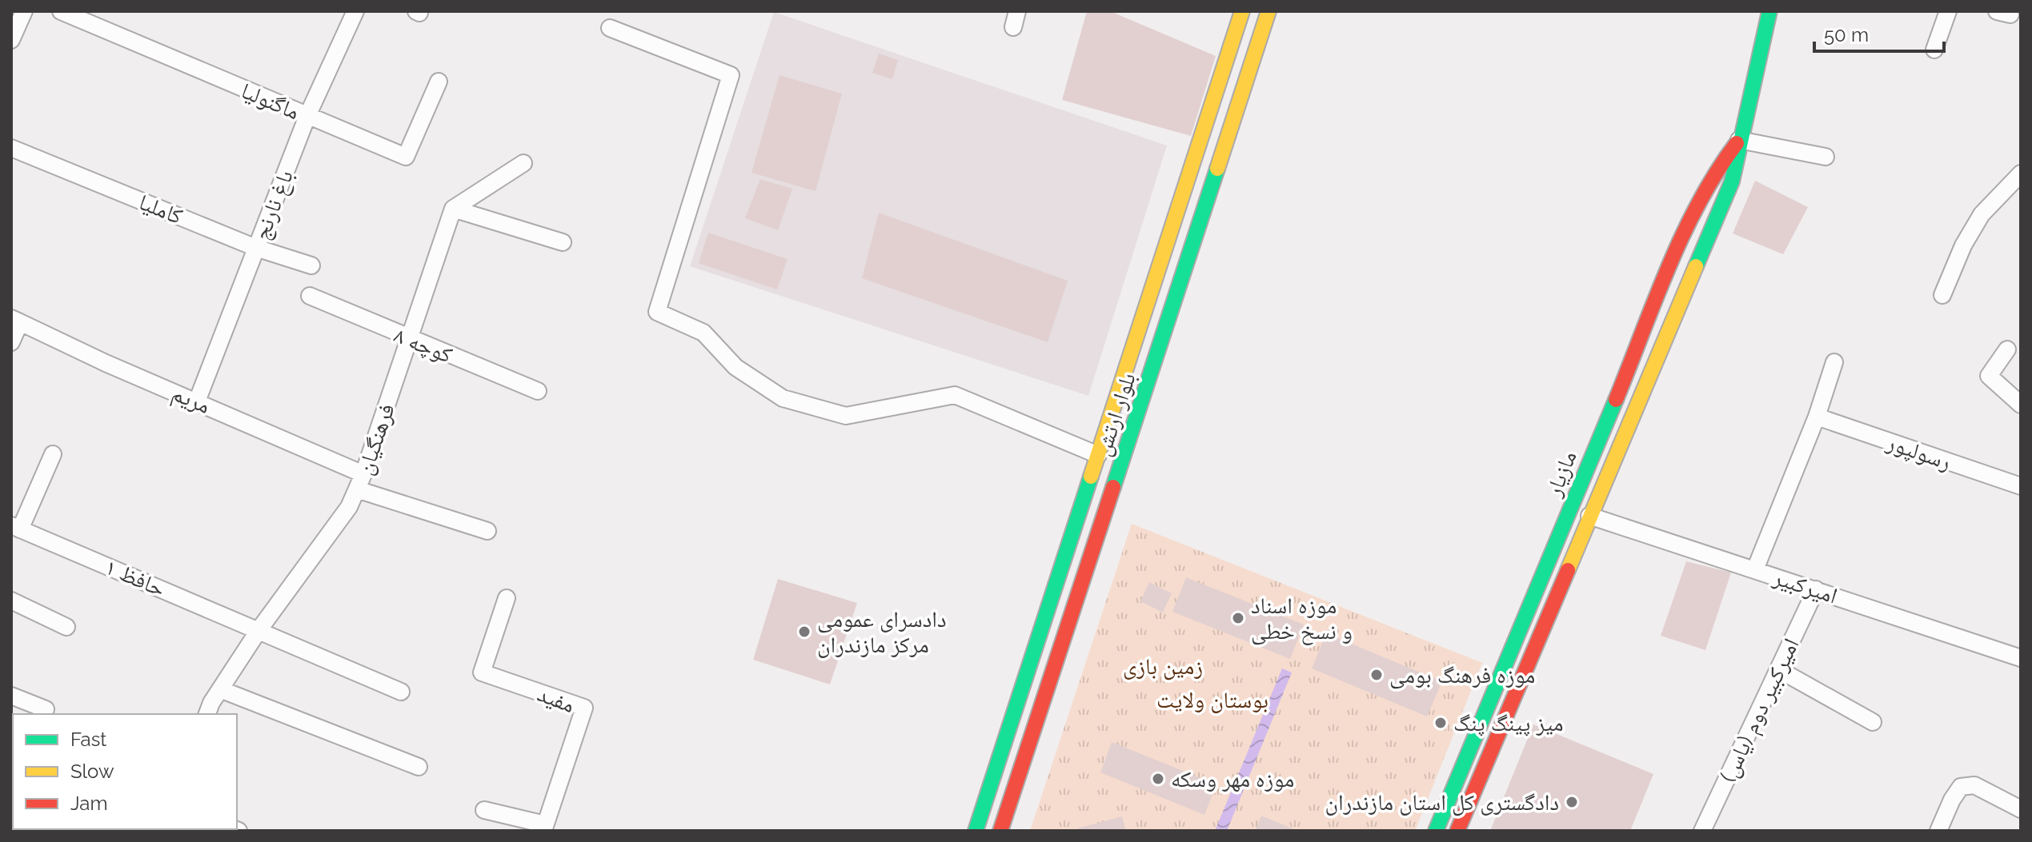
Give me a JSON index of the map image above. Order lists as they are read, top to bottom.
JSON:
{
  "streets": {
    "main road": ["بلوار ارتش", "مازیار"],
    "street": [
      "ماگنولیا",
      "باغ نارنج",
      "کاملیا",
      "کوچه ۸",
      "مریم",
      "فرهنگیان",
      "رسولپور",
      "حافظ ۱",
      "امیرکبیر",
      "مفید",
      "امیرکبیر دوم (یاس)"
    ]
  },
  "crossings": [
    ["ماگنولیا", "باغ نارنج"],
    ["باغ نارنج", "کاملیا"],
    ["باغ نارنج", "مریم"],
    ["کوچه ۸", "فرهنگیان"],
    ["مریم", "فرهنگیان"],
    ["فرهنگیان", "حافظ ۱"],
    ["مازیار", "امیرکبیر"],
    ["امیرکبیر", "امیرکبیر دوم (یاس)"]
  ],
  "parks": ["زمین بازی", "بوستان ولایت"],
  "places": [
    "موزه اسناد و نسخ خطی",
    "دادسرای عمومی مرکز مازندران",
    "موزه فرهنگ بومی",
    "میز پینگ پنگ",
    "موزه مهر وسکه",
    "دادگستری کل استان مازندران"
  ],
  "legend": ["Fast", "Slow", "Jam"],
  "scale_bar": "50 m"
}
